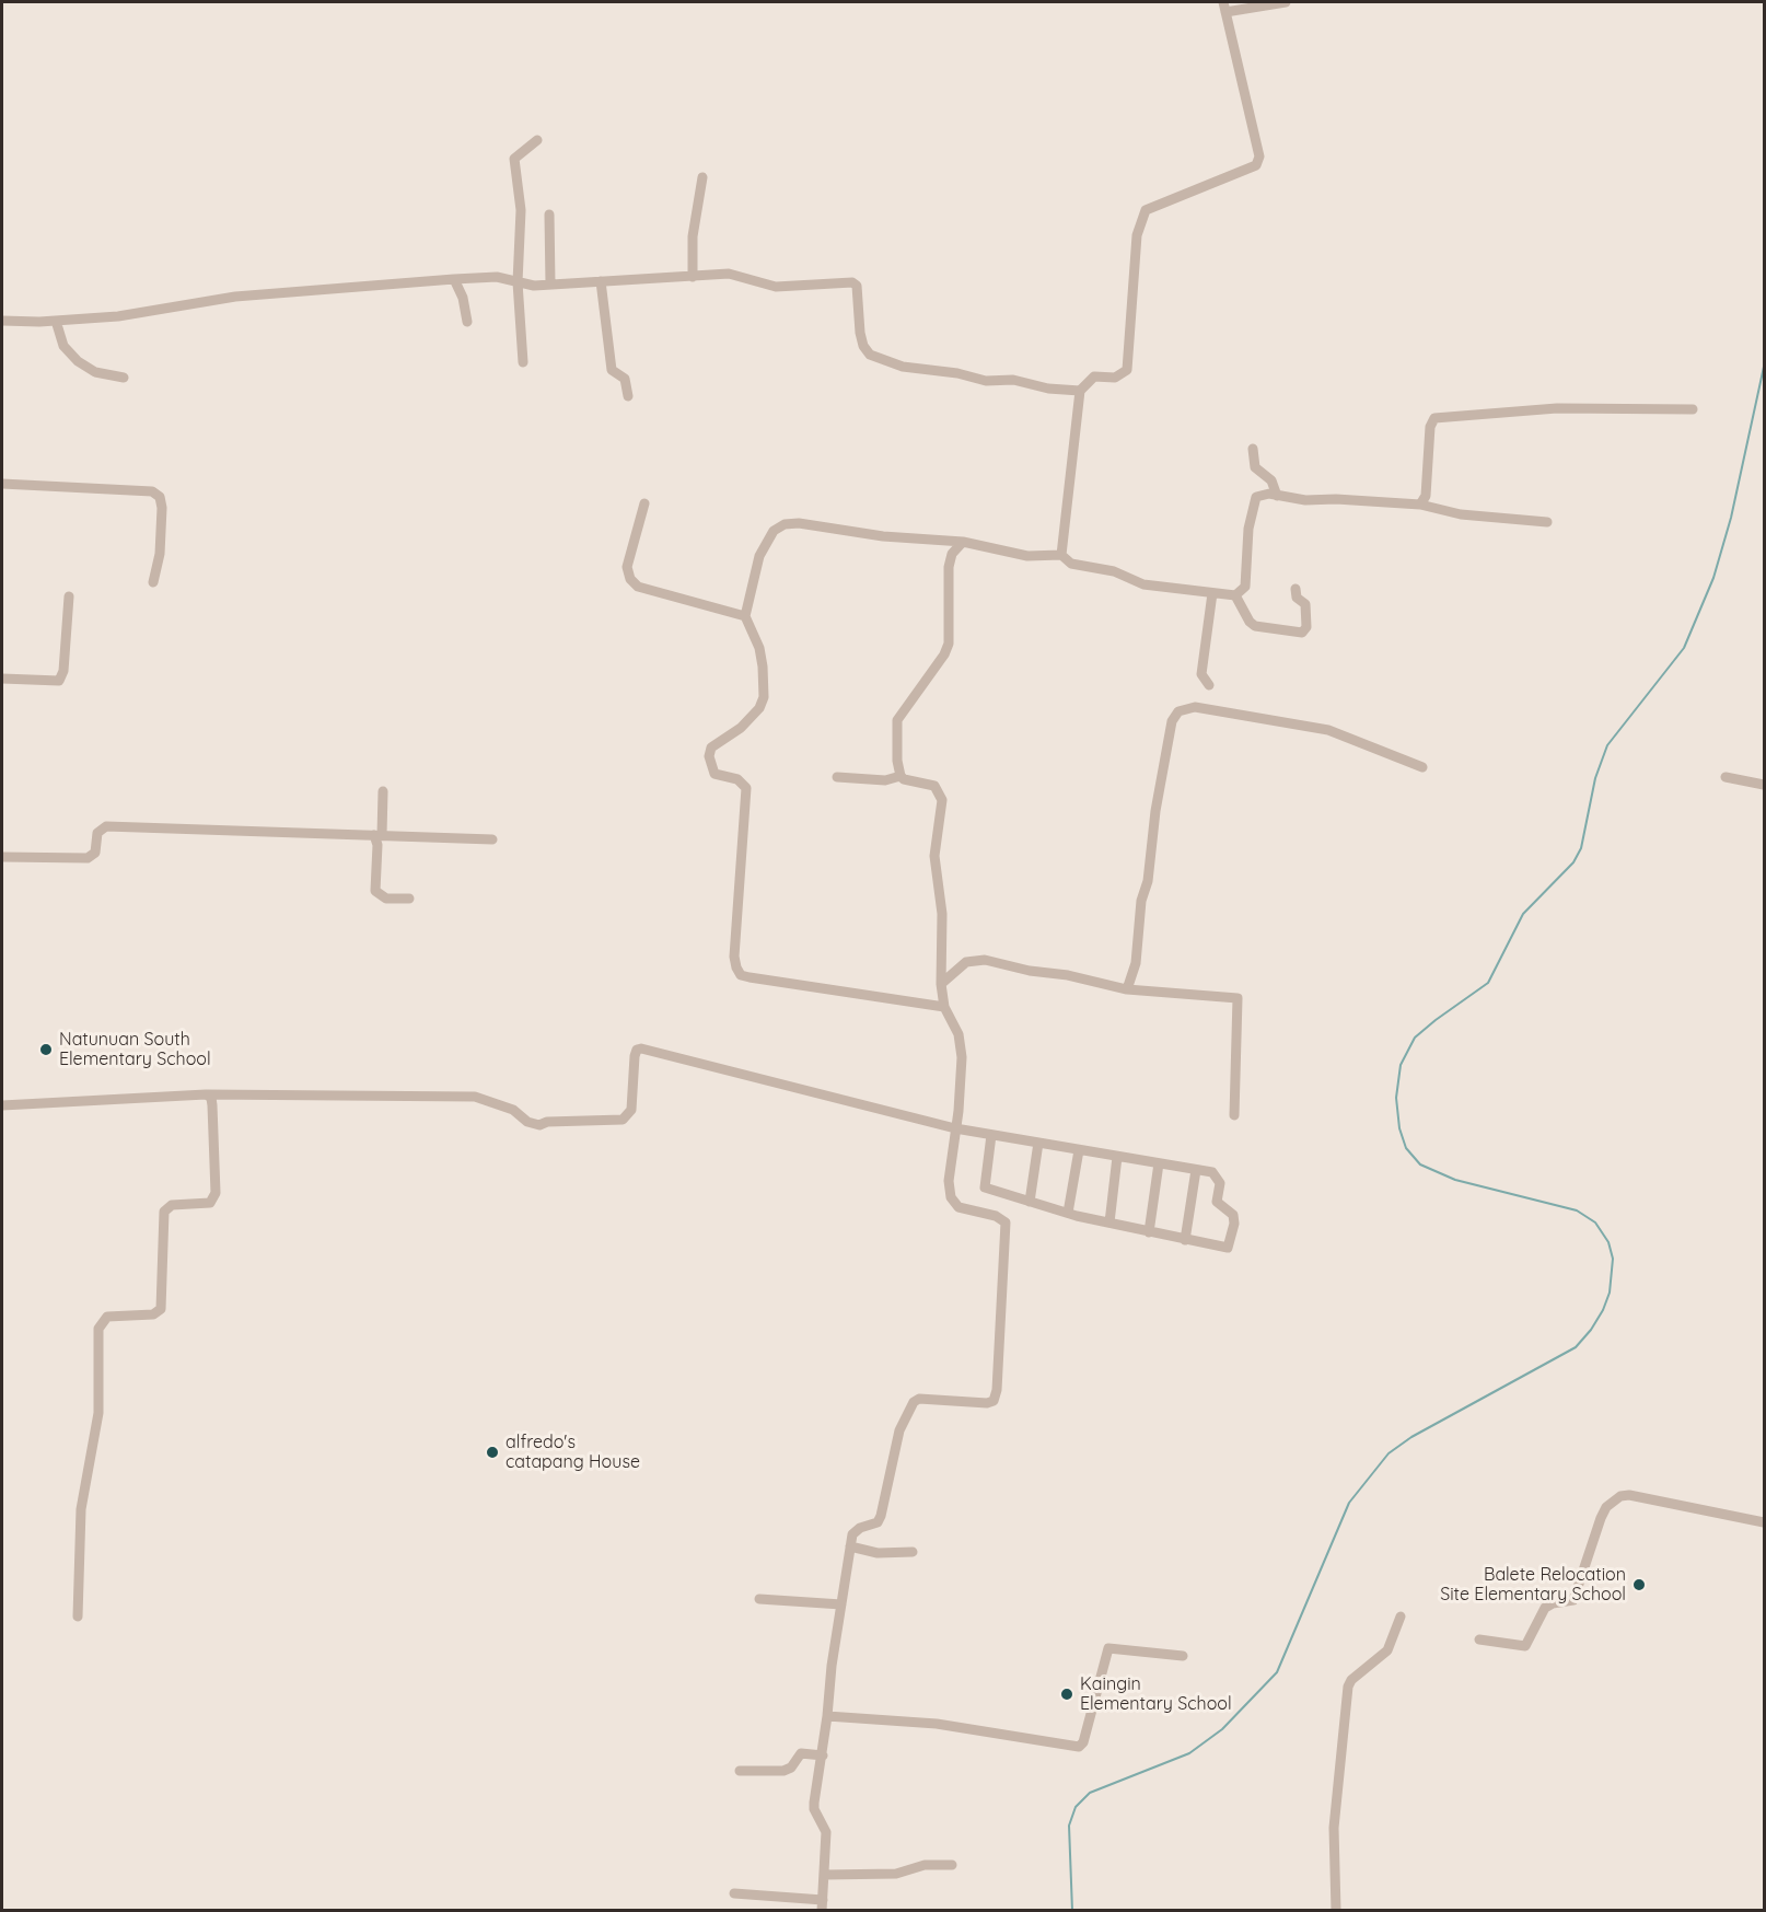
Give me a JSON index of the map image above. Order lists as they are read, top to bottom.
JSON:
{
  "places": [
    "Natunuan South Elementary School",
    "alfredo's catapang House",
    "Balete Relocation Site Elementary School",
    "Kaingin Elementary School"
  ]
}
